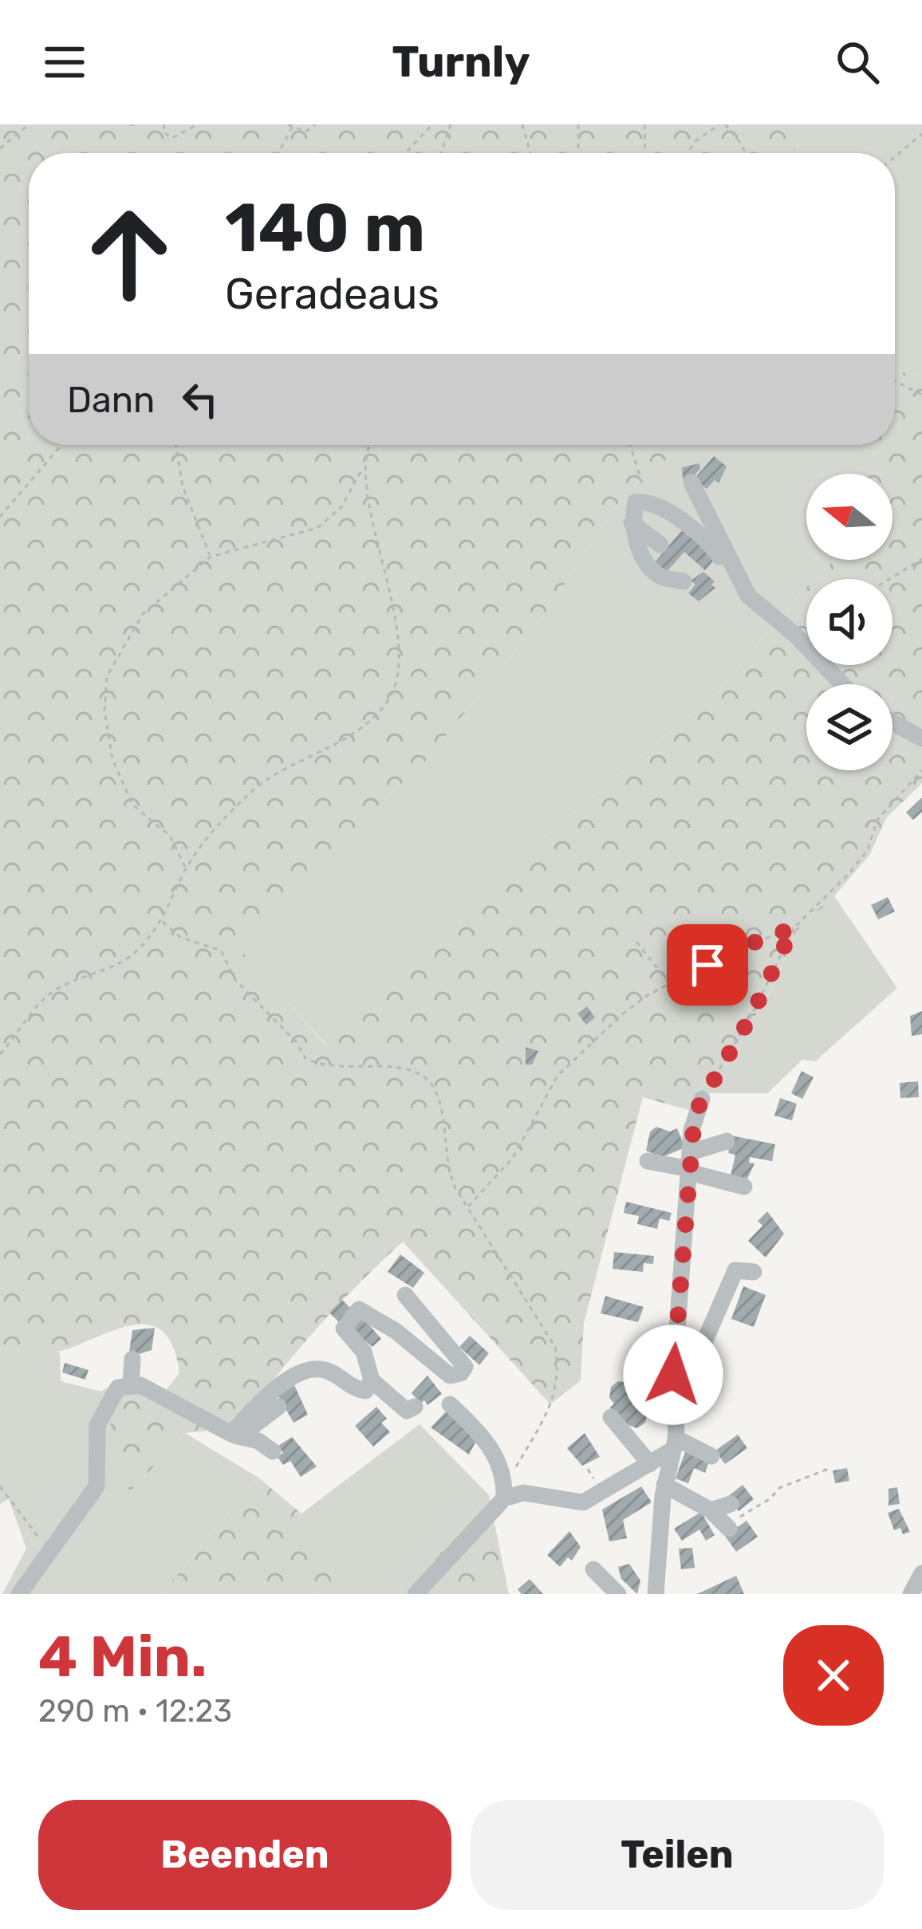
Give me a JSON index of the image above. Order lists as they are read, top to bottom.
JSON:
{
  "north": "left",
  "page": {
    "header": "Turnly",
    "turn": ["140 m", "Geradeaus"],
    "then": "Dann",
    "heading": ["4 Min.", "290 m · 12:23"],
    "buttons": ["Beenden", "Teilen"]
  }
}
